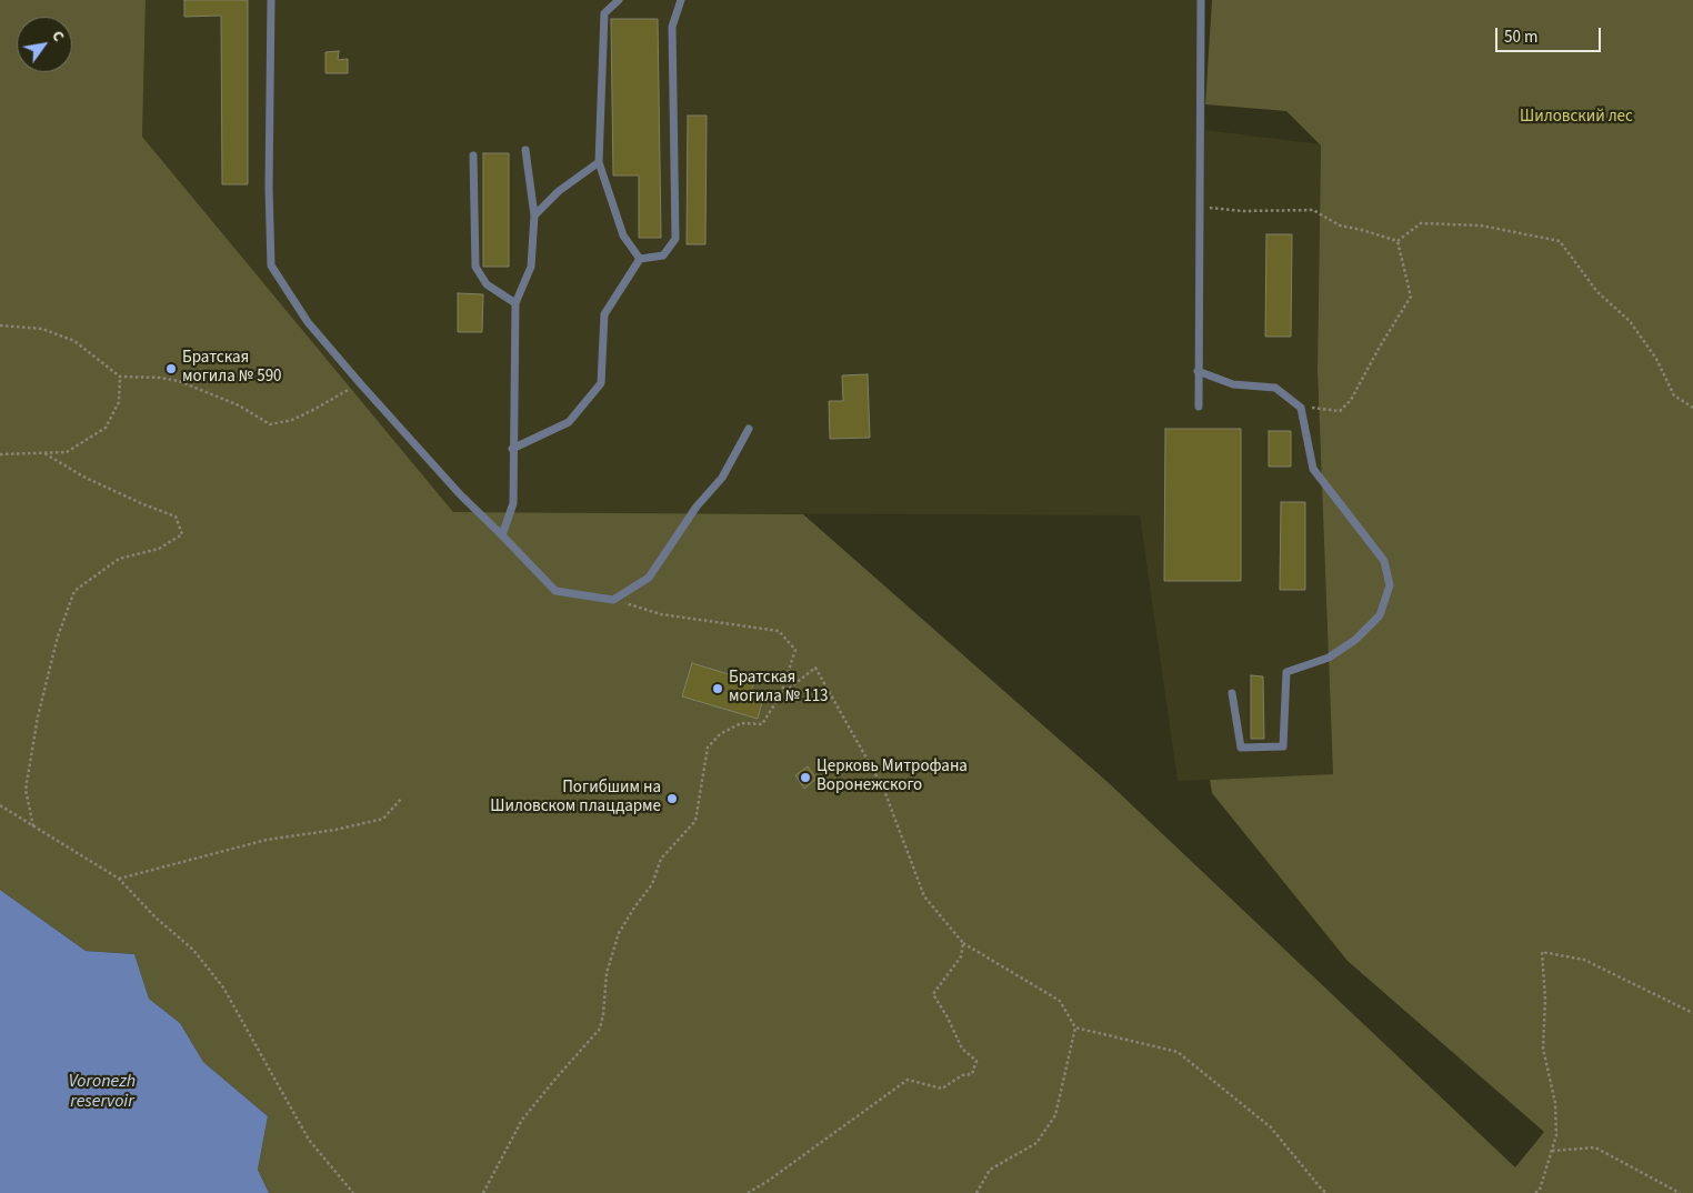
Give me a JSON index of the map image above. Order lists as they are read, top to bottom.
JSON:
{
  "water": ["Voronezh reservoir"],
  "parks": ["Шиловский лес"],
  "places": [
    "Братская могила № 590",
    "Братская могила № 113",
    "Церковь Митрофана Воронежского",
    "Погибшим на Шиловском плацдарме"
  ],
  "scale_bar": "50 m",
  "north": "top right"
}
